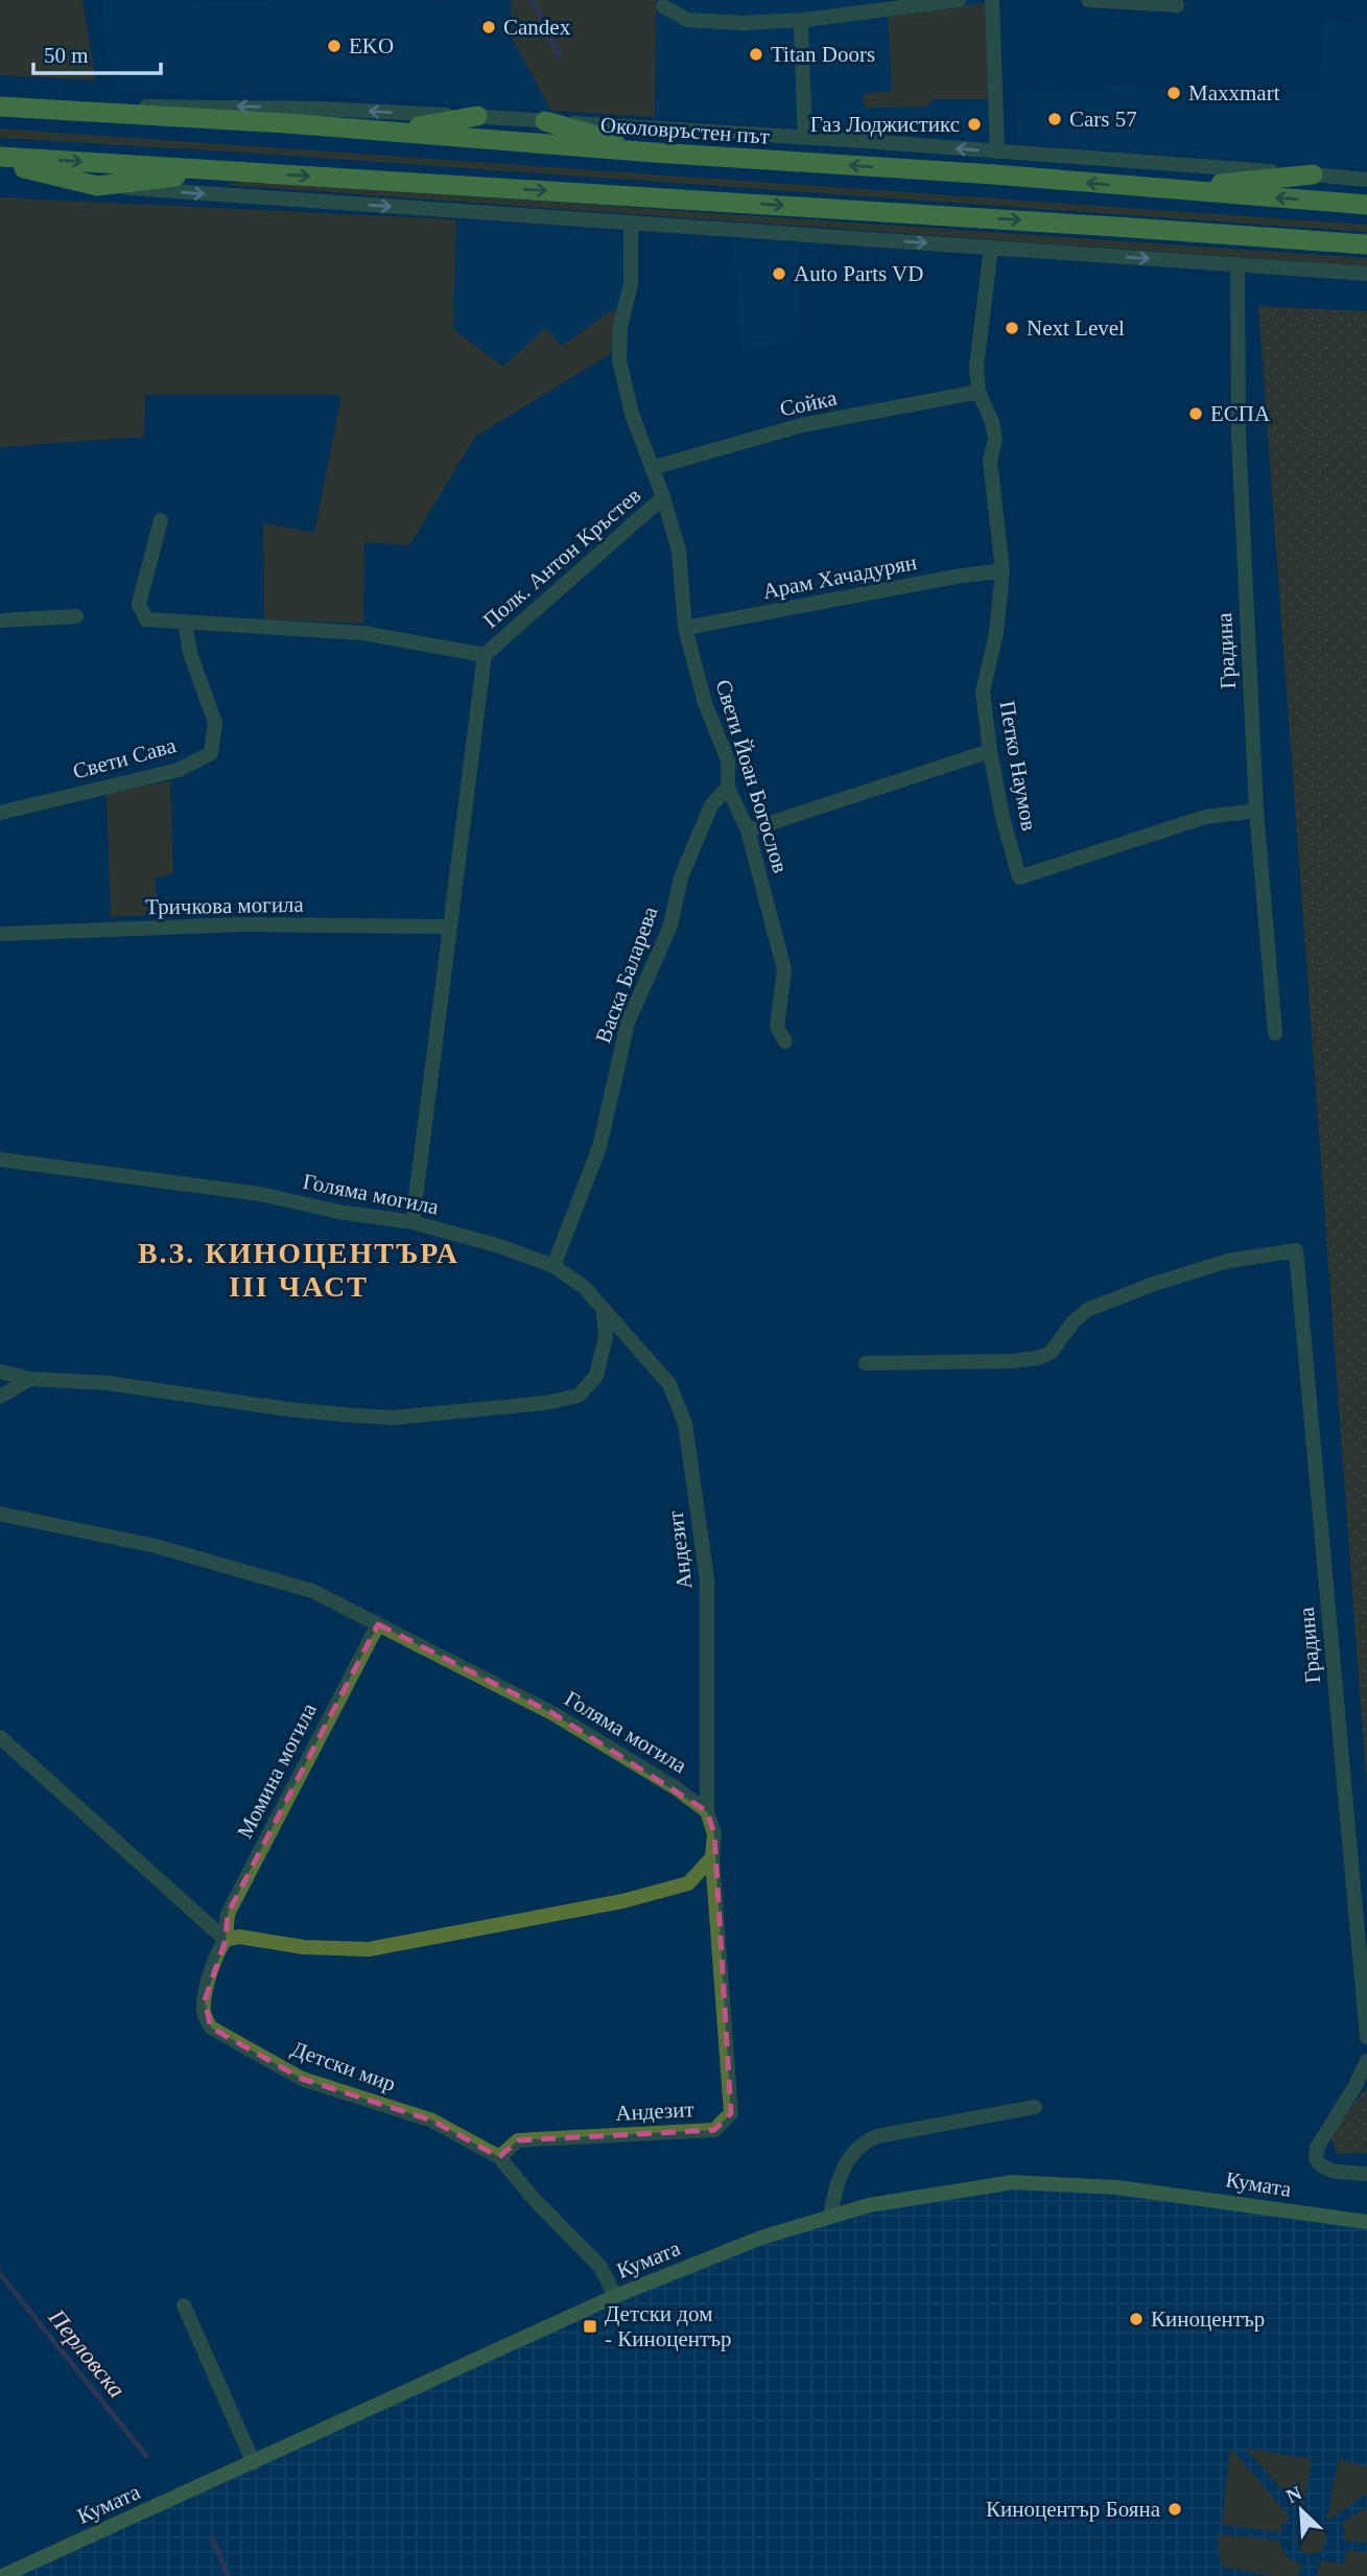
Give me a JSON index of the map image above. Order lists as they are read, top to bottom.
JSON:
{
  "streets": {
    "highway": ["Околовръстен път"],
    "main road": ["Кумата"],
    "street": [
      "Сойка",
      "Полк. Антон Кръстев",
      "Арам Хачадурян",
      "Градина",
      "Свети Сава",
      "Петко Наумов",
      "Свети Йоан Богослов",
      "Тричкова могила",
      "Васка Баларева",
      "Голяма могила",
      "Андезит",
      "Момина могила",
      "Детски мир"
    ]
  },
  "crossings": [
    ["Сойка", "Петко Наумов"],
    ["Сойка", "Свети Йоан Богослов"],
    ["Полк. Антон Кръстев", "Свети Сава"],
    ["Полк. Антон Кръстев", "Свети Йоан Богослов"],
    ["Арам Хачадурян", "Петко Наумов"],
    ["Арам Хачадурян", "Свети Йоан Богослов"],
    ["Градина", "Петко Наумов"],
    ["Свети Йоан Богослов", "Васка Баларева"],
    ["Васка Баларева", "Голяма могила"],
    ["Голяма могила", "Андезит"],
    ["Голяма могила", "Момина могила"],
    ["Андезит", "Детски мир"],
    ["Момина могила", "Детски мир"],
    ["Детски мир", "Кумата"]
  ],
  "districts": ["В.З. КИНОЦЕНТЪРА ІІІ ЧАСТ"],
  "water": ["Перловска"],
  "places": {
    "other": [
      "Candex",
      "EKO",
      "Titan Doors",
      "Maxxmart",
      "Cars 57",
      "Газ Лоджистикс",
      "Auto Parts VD",
      "Next Level",
      "ЕСПА",
      "Киноцентър",
      "Киноцентър Бояна"
    ],
    "transit": ["Детски дом - Киноцентър"]
  },
  "scale_bar": "50 m",
  "north": "top left"
}
